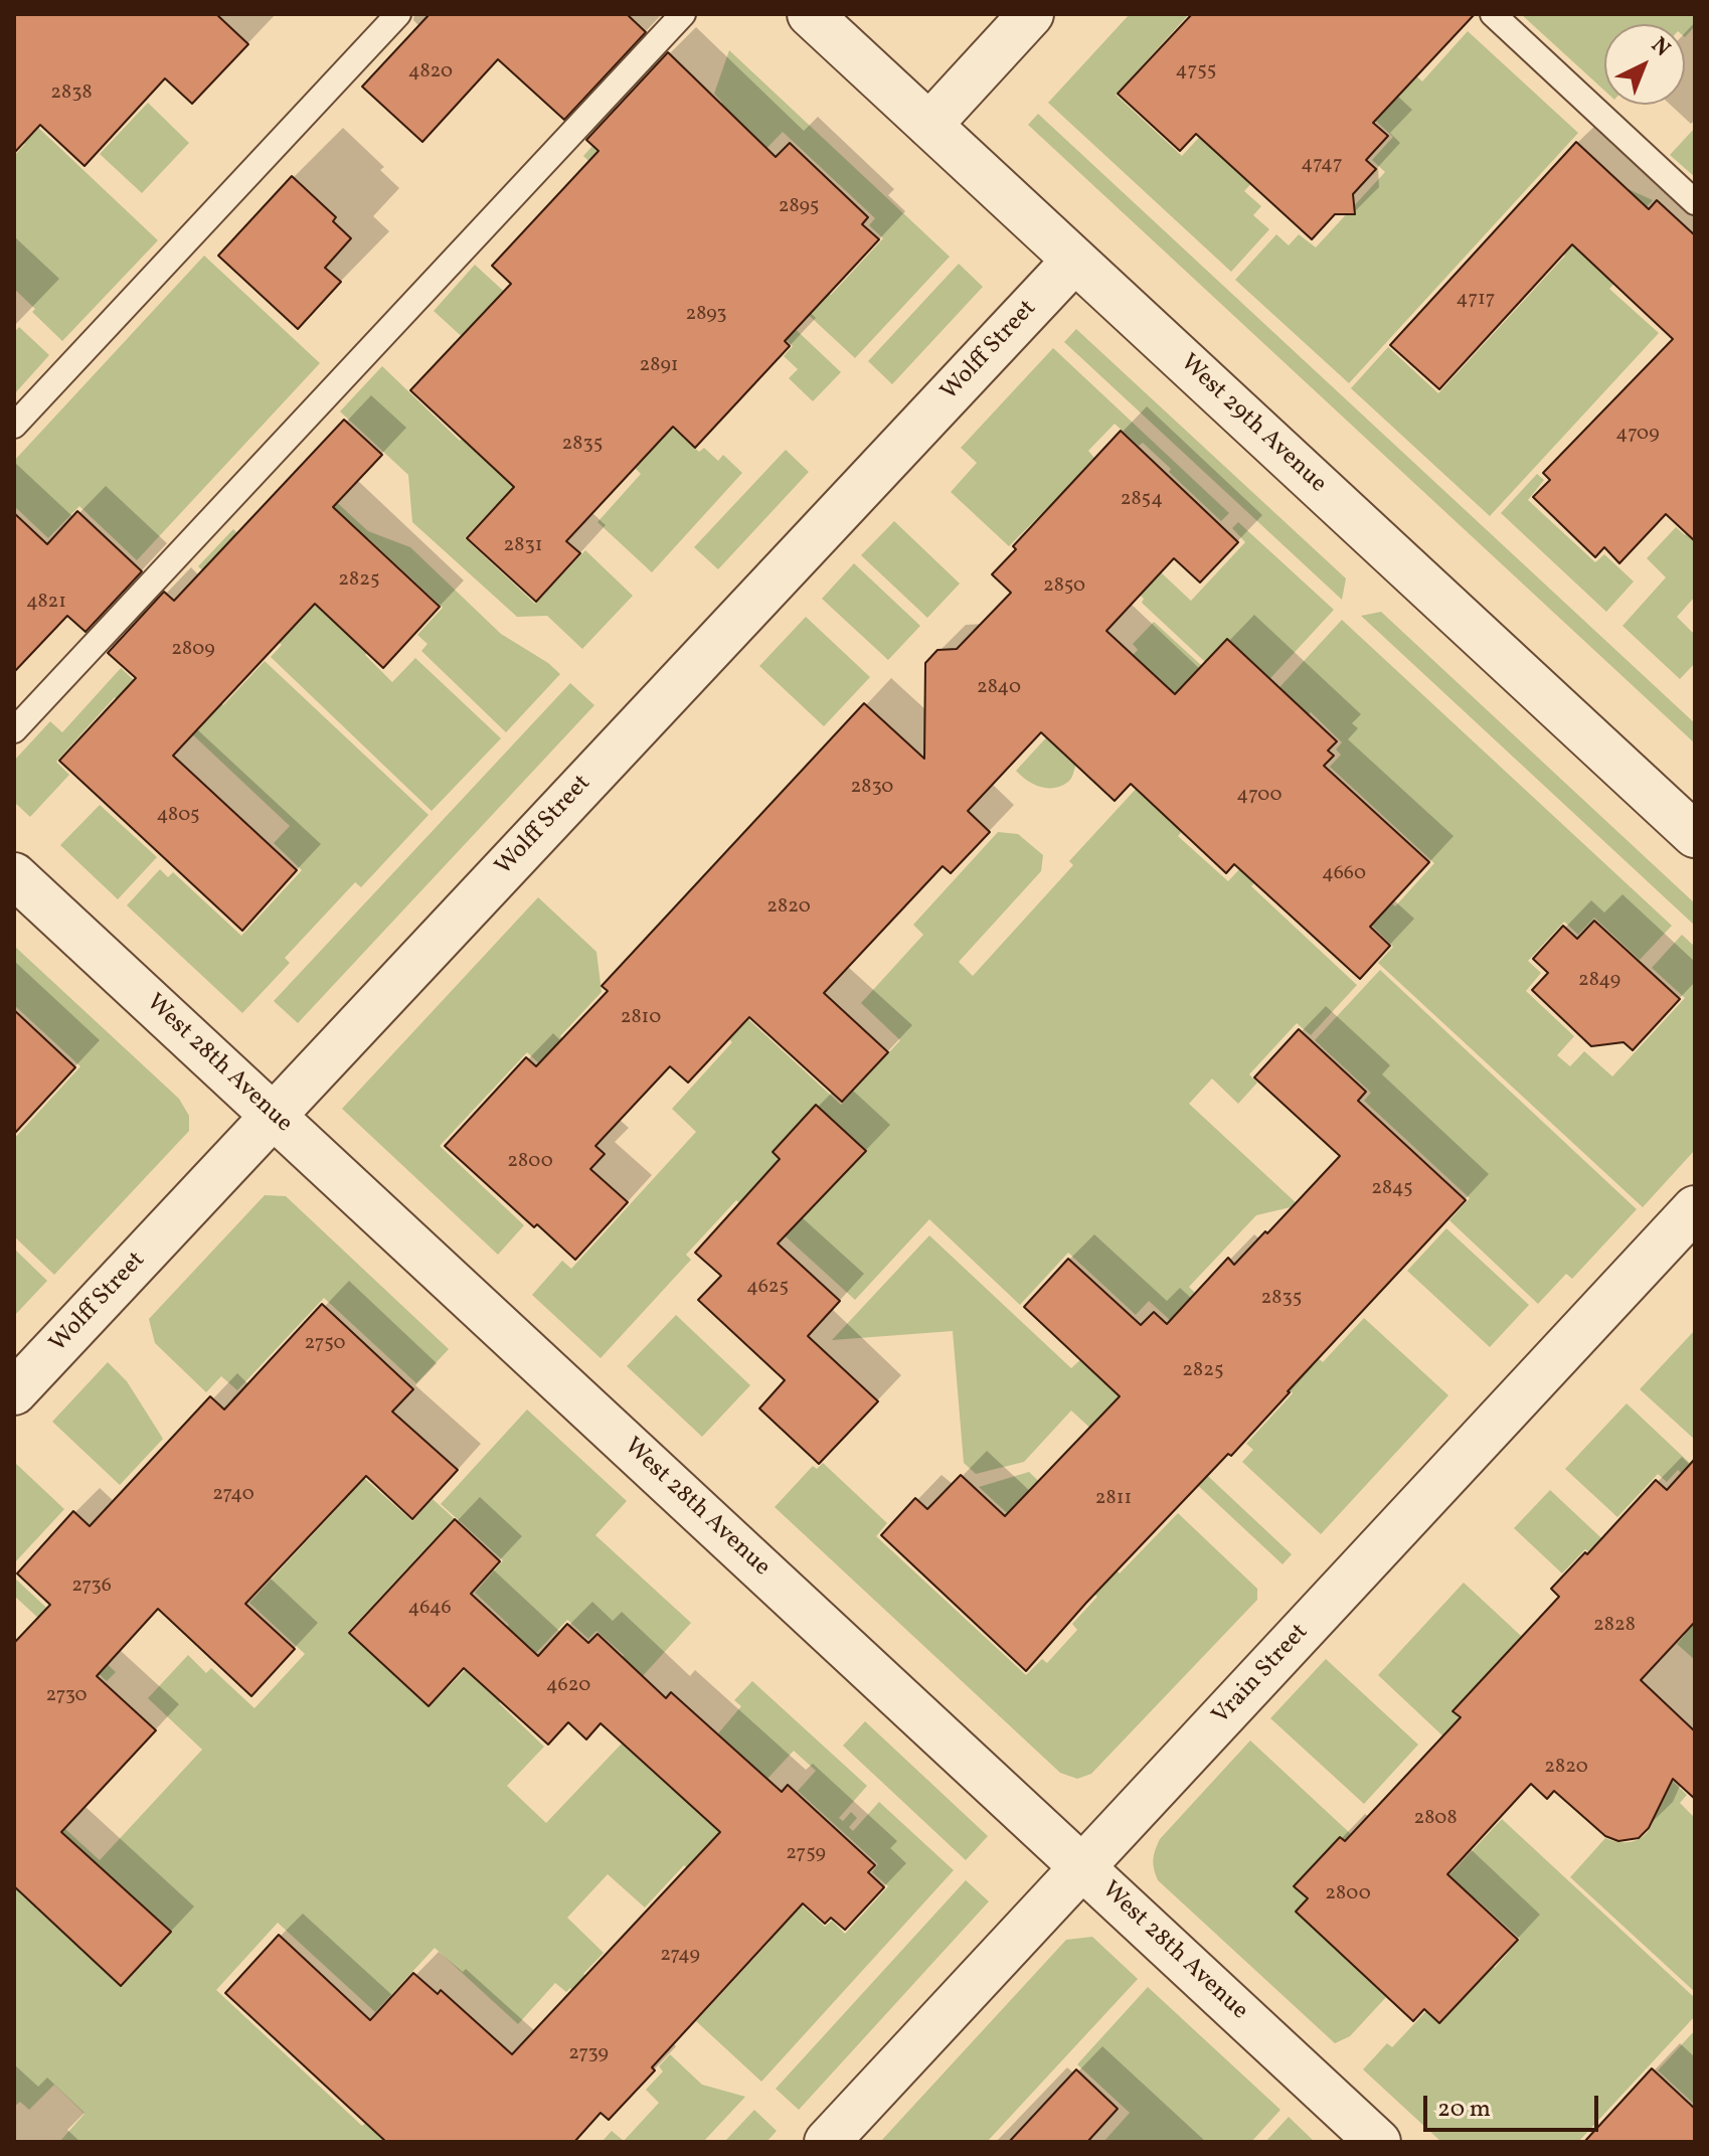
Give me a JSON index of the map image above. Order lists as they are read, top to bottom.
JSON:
{
  "streets": {
    "street": [
      "Wolff Street",
      "West 29th Avenue",
      "West 28th Avenue",
      "Vrain Street"
    ]
  },
  "crossings": [
    ["Wolff Street", "West 29th Avenue"],
    ["Wolff Street", "West 28th Avenue"],
    ["West 28th Avenue", "Vrain Street"]
  ],
  "house_numbers": [
    "4755",
    "4820",
    "2838",
    "4747",
    "2895",
    "4717",
    "2893",
    "2891",
    "4709",
    "2835",
    "2854",
    "2831",
    "2825",
    "2850",
    "4821",
    "2809",
    "2840",
    "2830",
    "4700",
    "4805",
    "4660",
    "2820",
    "2849",
    "2810",
    "2800",
    "2845",
    "4625",
    "2835",
    "2750",
    "2825",
    "2740",
    "2811",
    "2736",
    "4646",
    "2828",
    "4620",
    "2730",
    "2820",
    "2808",
    "2759",
    "2800",
    "2749",
    "2739"
  ],
  "scale_bar": "20 m",
  "north": "top right"
}
